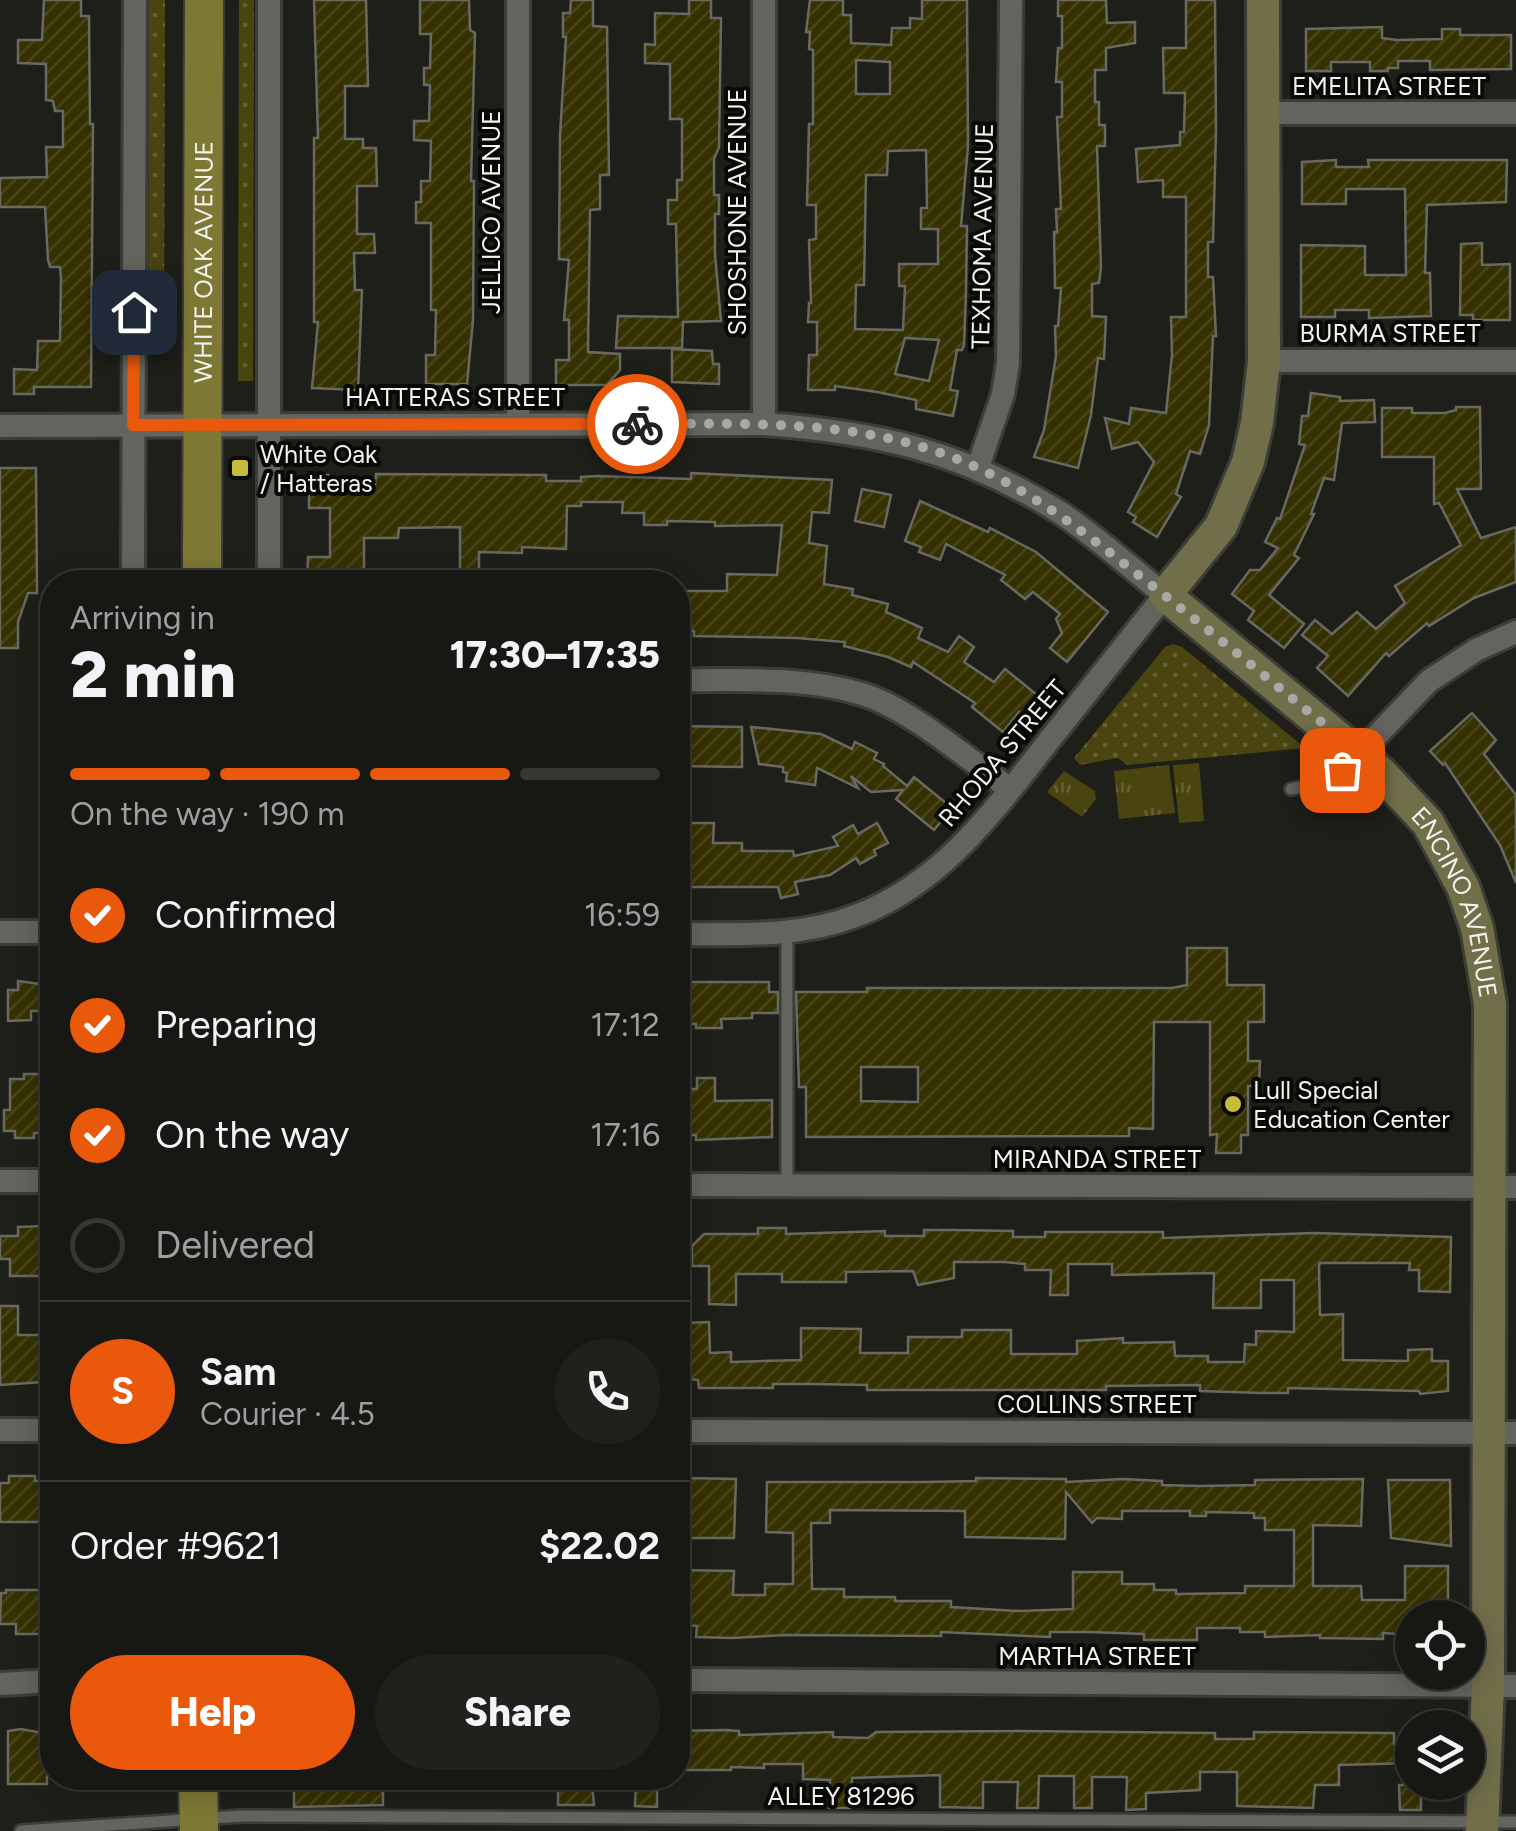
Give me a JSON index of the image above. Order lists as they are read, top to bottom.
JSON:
{
  "streets": {
    "main road": ["WHITE OAK AVENUE"],
    "street": [
      "EMELITA STREET",
      "JELLICO AVENUE",
      "SHOSHONE AVENUE",
      "TEXHOMA AVENUE",
      "BURMA STREET",
      "HATTERAS STREET",
      "RHODA STREET",
      "ENCINO AVENUE",
      "MIRANDA STREET",
      "COLLINS STREET",
      "MARTHA STREET"
    ],
    "lane": ["ALLEY 81296"]
  },
  "crossings": [
    ["JELLICO AVENUE", "HATTERAS STREET"],
    ["SHOSHONE AVENUE", "HATTERAS STREET"],
    ["TEXHOMA AVENUE", "HATTERAS STREET"],
    ["WHITE OAK AVENUE", "HATTERAS STREET"],
    ["HATTERAS STREET", "RHODA STREET"],
    ["HATTERAS STREET", "ENCINO AVENUE"],
    ["RHODA STREET", "ENCINO AVENUE"],
    ["ENCINO AVENUE", "MIRANDA STREET"],
    ["ENCINO AVENUE", "COLLINS STREET"],
    ["ENCINO AVENUE", "MARTHA STREET"],
    ["ENCINO AVENUE", "ALLEY 81296"]
  ],
  "places": {
    "transit": ["White Oak / Hatteras"],
    "other": ["Lull Special Education Center"]
  },
  "page": {
    "heading": ["2 min", "Arriving in", "17:30–17:35"],
    "panel": [
      "Sam",
      "Courier · 4.5",
      "Order #9621",
      "$22.02"
    ],
    "bar": "On the way · 190 m",
    "list": [
      ["Confirmed", "16:59"],
      ["Preparing", "17:12"],
      ["On the way", "17:16"],
      "Delivered"
    ],
    "round": "S",
    "buttons": ["Help", "Share"]
  }
}
